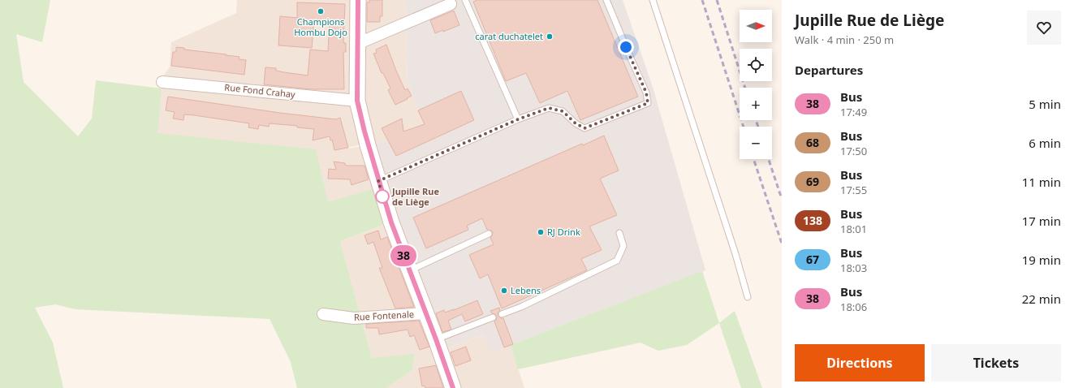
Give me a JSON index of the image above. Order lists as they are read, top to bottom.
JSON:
{
  "streets": {
    "street": ["Rue Fond Crahay", "Rue Fontenale"]
  },
  "places": [
    "Champions Hombu Dojo",
    "carat duchatelet",
    "Jupille Rue de Liège",
    "RJ Drink",
    "Lebens"
  ],
  "lines": ["bus line 38"],
  "north": "right",
  "page": {
    "on_map": "38",
    "heading": [
      ["Jupille Rue de Liège", "Walk · 4 min · 250 m"],
      "Departures"
    ],
    "map_buttons": ["+", "−"],
    "list": [
      {
        "mark": "38",
        "name": "Bus",
        "note": "17:49",
        "value": "5 min"
      },
      {
        "mark": "68",
        "name": "Bus",
        "note": "17:50",
        "value": "6 min"
      },
      {
        "mark": "69",
        "name": "Bus",
        "note": "17:55",
        "value": "11 min"
      },
      {
        "mark": "138",
        "name": "Bus",
        "note": "18:01",
        "value": "17 min"
      },
      {
        "mark": "67",
        "name": "Bus",
        "note": "18:03",
        "value": "19 min"
      },
      {
        "mark": "38",
        "name": "Bus",
        "note": "18:06",
        "value": "22 min"
      }
    ],
    "buttons": ["Directions", "Tickets"]
  }
}
